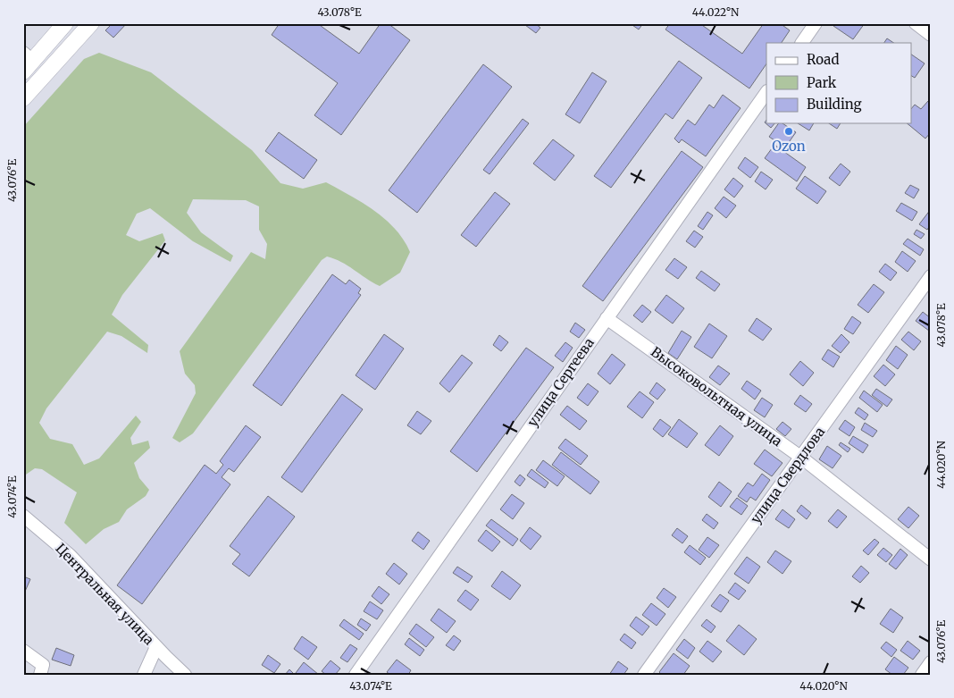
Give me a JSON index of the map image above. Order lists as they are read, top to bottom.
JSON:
{
  "streets": {
    "street": [
      "улица Сергеева",
      "Высоковольтная улица",
      "улица Свердлова",
      "Центральная улица"
    ]
  },
  "crossings": [
    ["улица Сергеева", "Высоковольтная улица"],
    ["Высоковольтная улица", "улица Свердлова"]
  ],
  "places": ["Ozon"],
  "legend": ["Road", "Park", "Building"],
  "coordinates": [
    "43.078°E",
    "44.022°N",
    "43.076°E",
    "44.020°N",
    "43.074°E"
  ]
}
